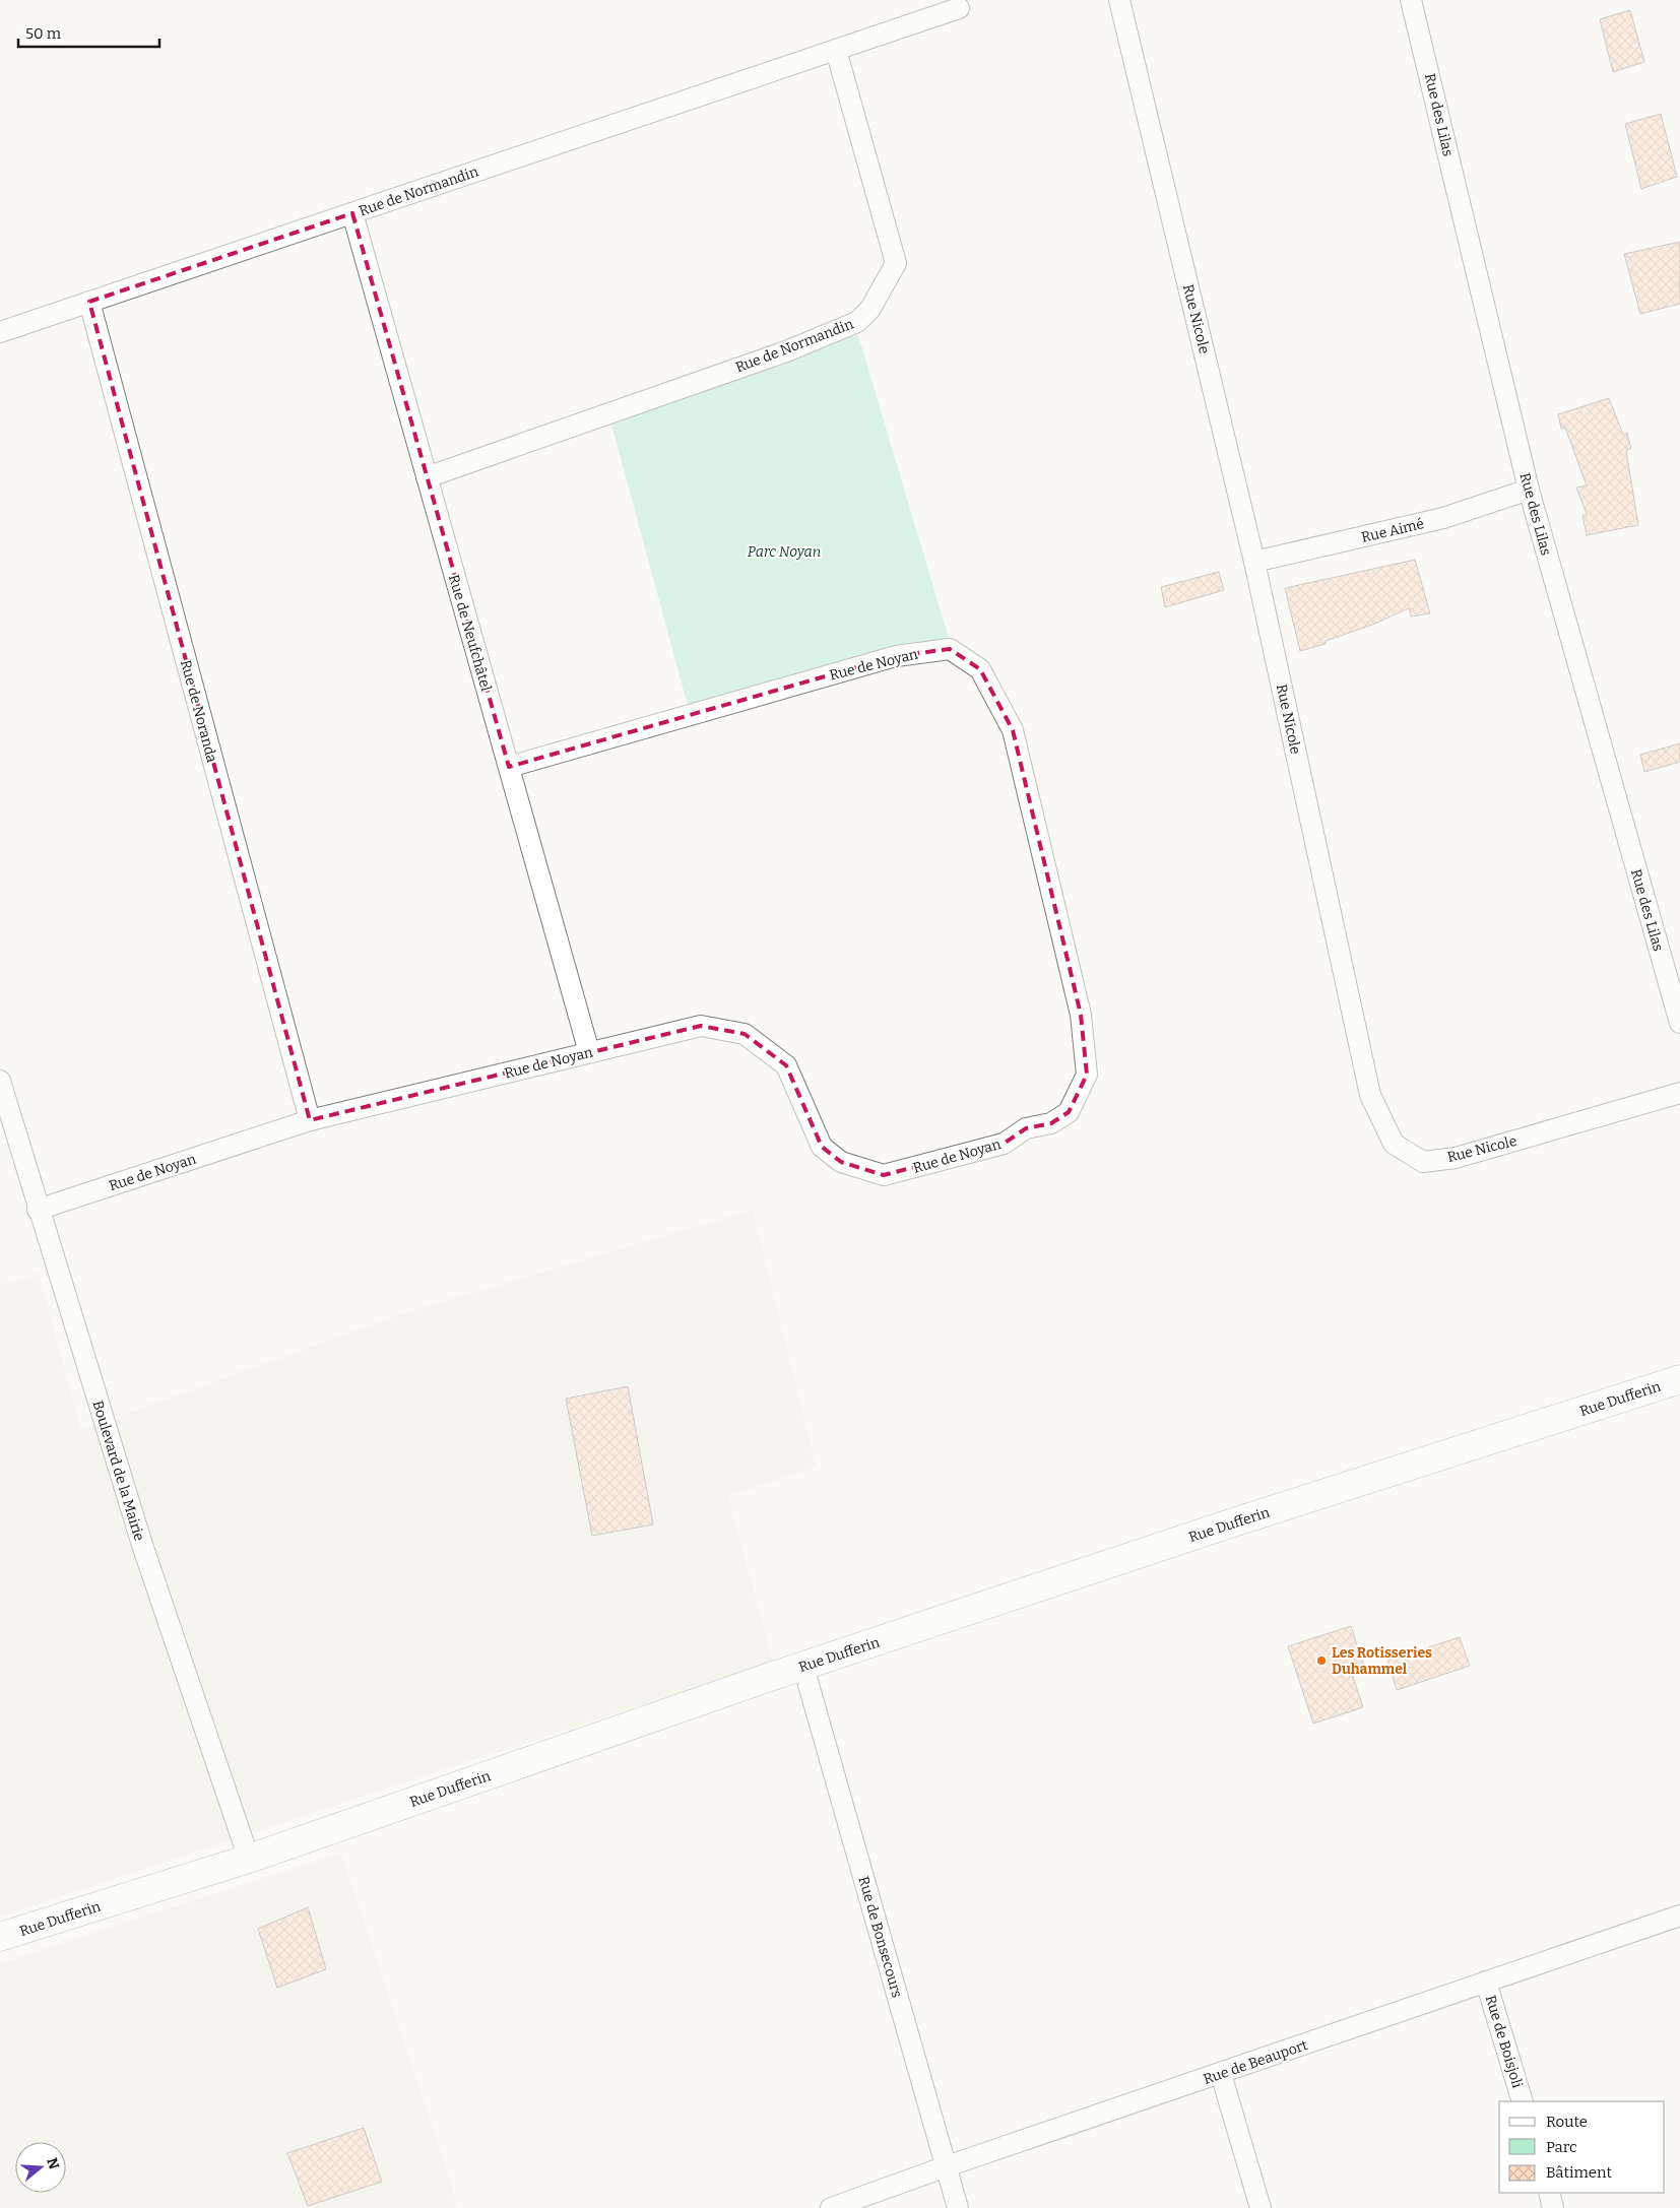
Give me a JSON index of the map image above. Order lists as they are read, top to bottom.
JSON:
{
  "streets": {
    "main road": ["Rue Dufferin"],
    "street": [
      "Rue des Lilas",
      "Rue de Normandin",
      "Rue Nicole",
      "Rue Aimé",
      "Rue de Neufchâtel",
      "Rue de Noyan",
      "Rue de Noranda",
      "Boulevard de la Mairie",
      "Rue de Bonsecours",
      "Rue de Boisjoli",
      "Rue de Beauport"
    ]
  },
  "crossings": [
    ["Rue des Lilas", "Rue Aimé"],
    ["Rue de Normandin", "Rue de Neufchâtel"],
    ["Rue de Normandin", "Rue de Noranda"],
    ["Rue Nicole", "Rue Aimé"],
    ["Rue de Neufchâtel", "Rue de Noyan"],
    ["Rue de Noyan", "Rue de Noranda"],
    ["Rue de Noyan", "Boulevard de la Mairie"],
    ["Rue Dufferin", "Boulevard de la Mairie"],
    ["Rue Dufferin", "Rue de Bonsecours"],
    ["Rue de Bonsecours", "Rue de Beauport"],
    ["Rue de Boisjoli", "Rue de Beauport"]
  ],
  "parks": ["Parc Noyan"],
  "places": ["Les Rotisseries Duhammel"],
  "legend": ["Route", "Parc", "Bâtiment"],
  "scale_bar": "50 m",
  "north": "right"
}
